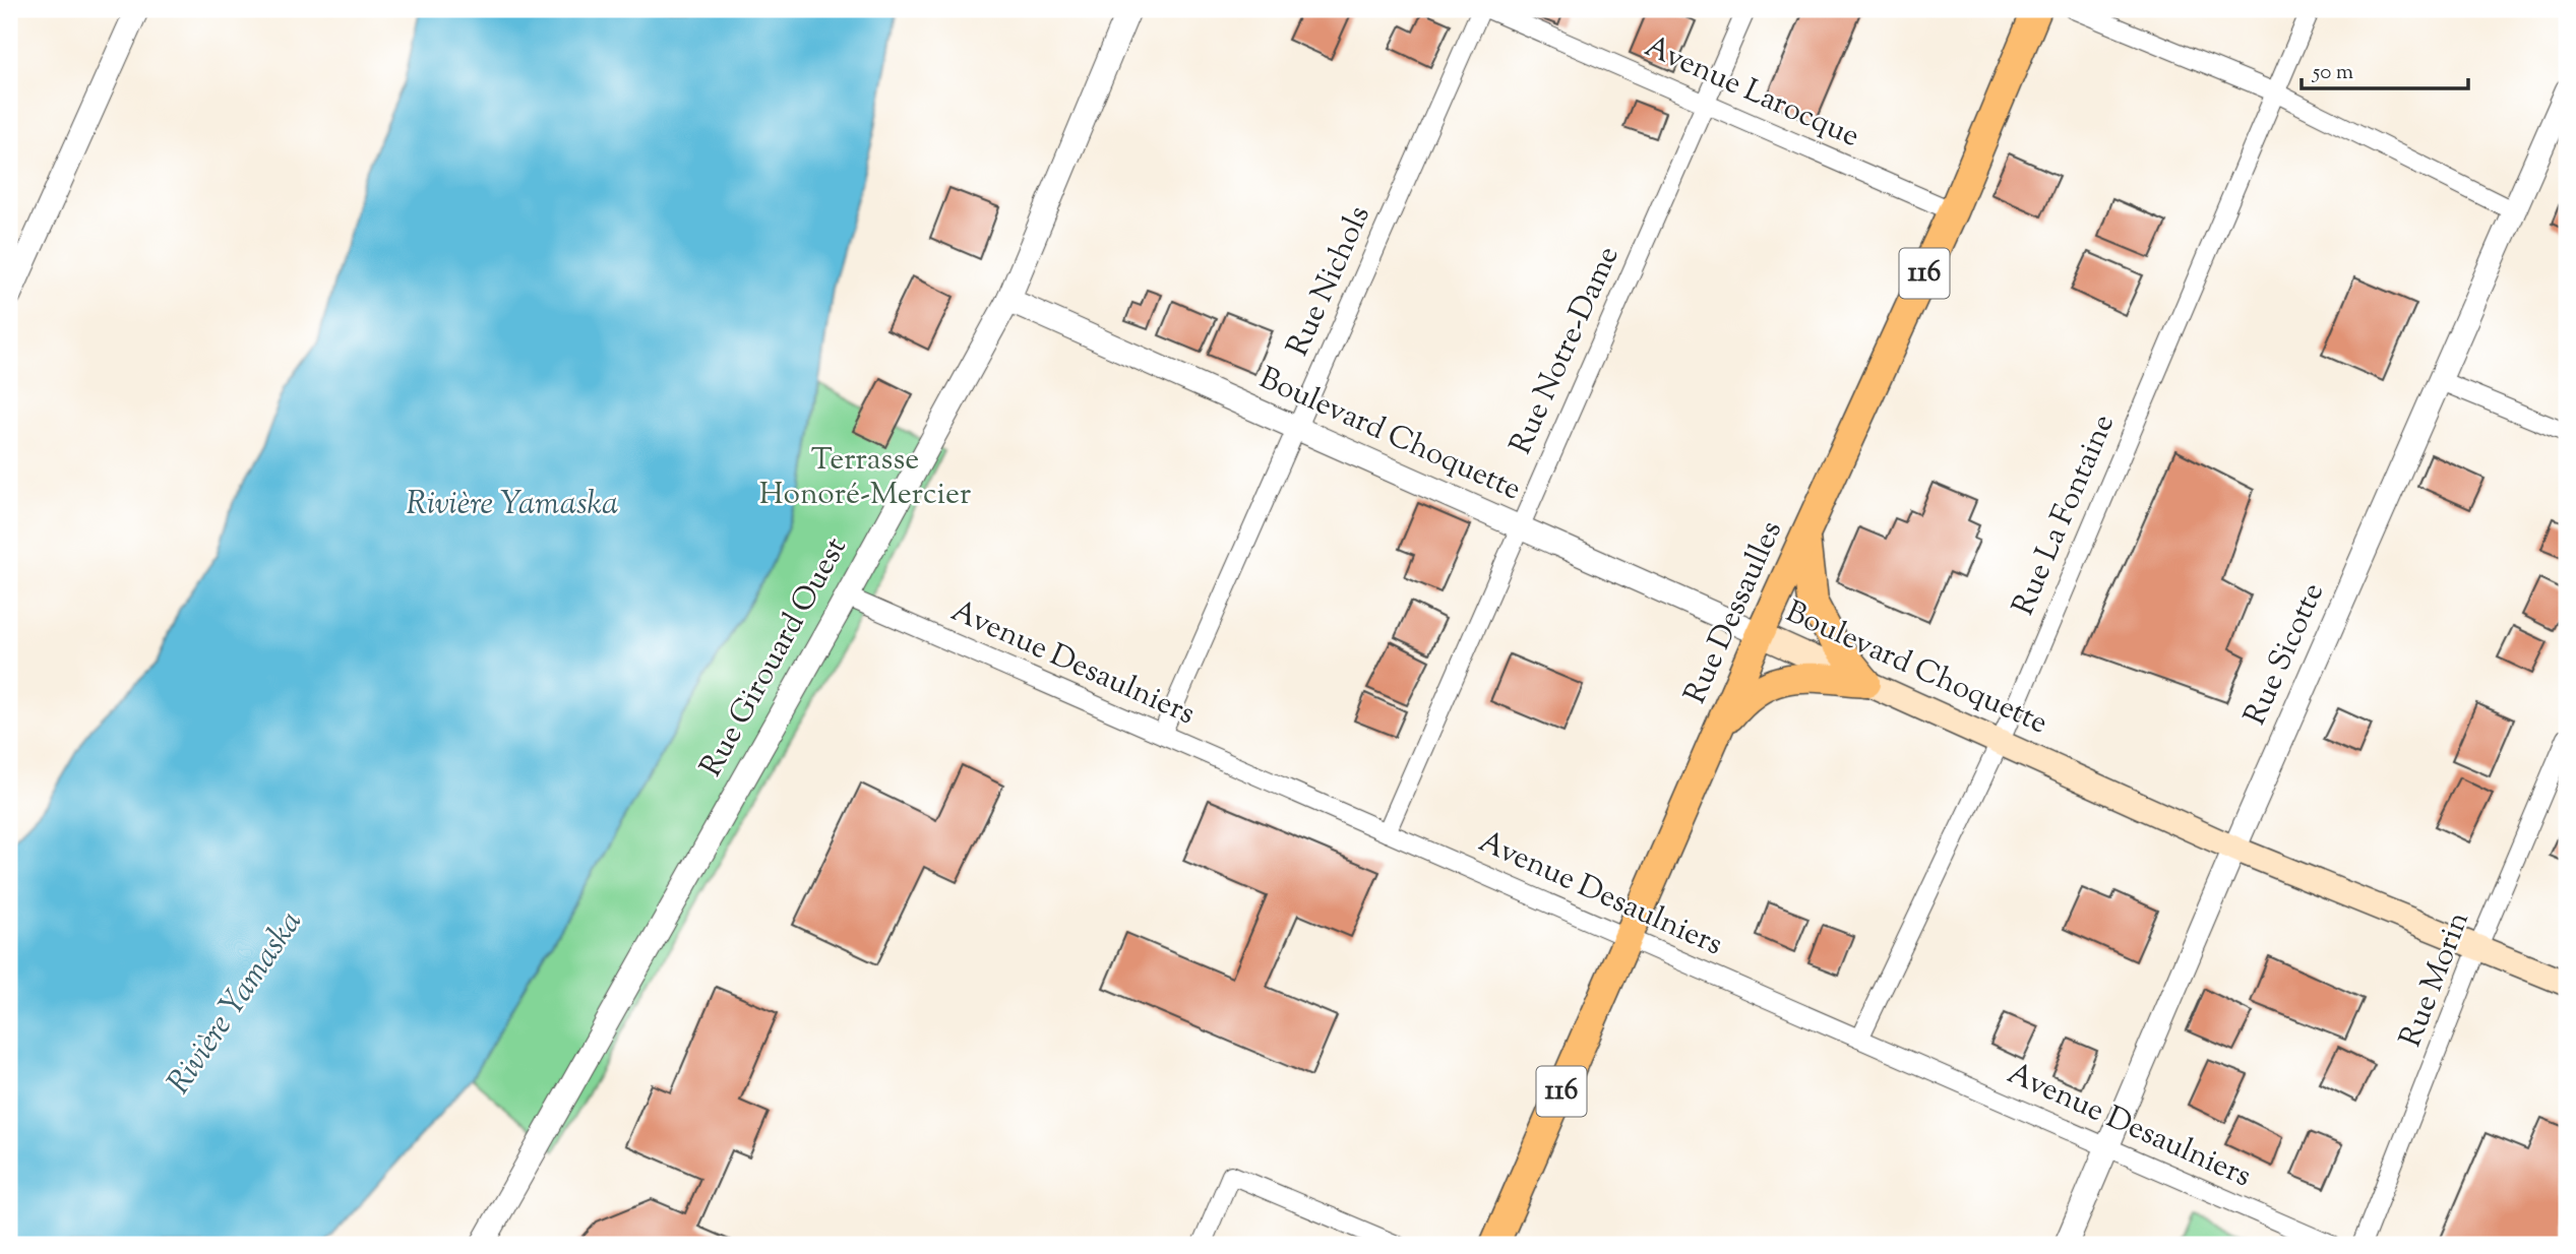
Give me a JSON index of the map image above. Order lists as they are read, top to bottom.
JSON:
{
  "streets": {
    "main road": ["116", "Boulevard Choquette", "Rue Dessaulles"],
    "street": [
      "Avenue Larocque",
      "Rue Nichols",
      "Rue Notre-Dame",
      "Rue La Fontaine",
      "Rue Sicotte",
      "Rue Girouard Ouest",
      "Avenue Desaulniers",
      "Rue Morin"
    ]
  },
  "crossings": [
    ["Avenue Larocque", "Rue Notre-Dame"],
    ["Avenue Larocque", "Rue Dessaulles"],
    ["Rue Nichols", "Boulevard Choquette"],
    ["Rue Nichols", "Avenue Desaulniers"],
    ["Rue Notre-Dame", "Boulevard Choquette"],
    ["Rue Notre-Dame", "Avenue Desaulniers"],
    ["Boulevard Choquette", "Rue La Fontaine"],
    ["Boulevard Choquette", "Rue Dessaulles"],
    ["Boulevard Choquette", "Rue Sicotte"],
    ["Boulevard Choquette", "Rue Girouard Ouest"],
    ["Boulevard Choquette", "Rue Morin"],
    ["Rue La Fontaine", "Avenue Desaulniers"],
    ["Rue Dessaulles", "Avenue Desaulniers"],
    ["Rue Sicotte", "Avenue Desaulniers"],
    ["Rue Girouard Ouest", "Avenue Desaulniers"]
  ],
  "water": ["Rivière Yamaska"],
  "parks": ["Terrasse Honoré-Mercier"],
  "scale_bar": "50 m"
}
